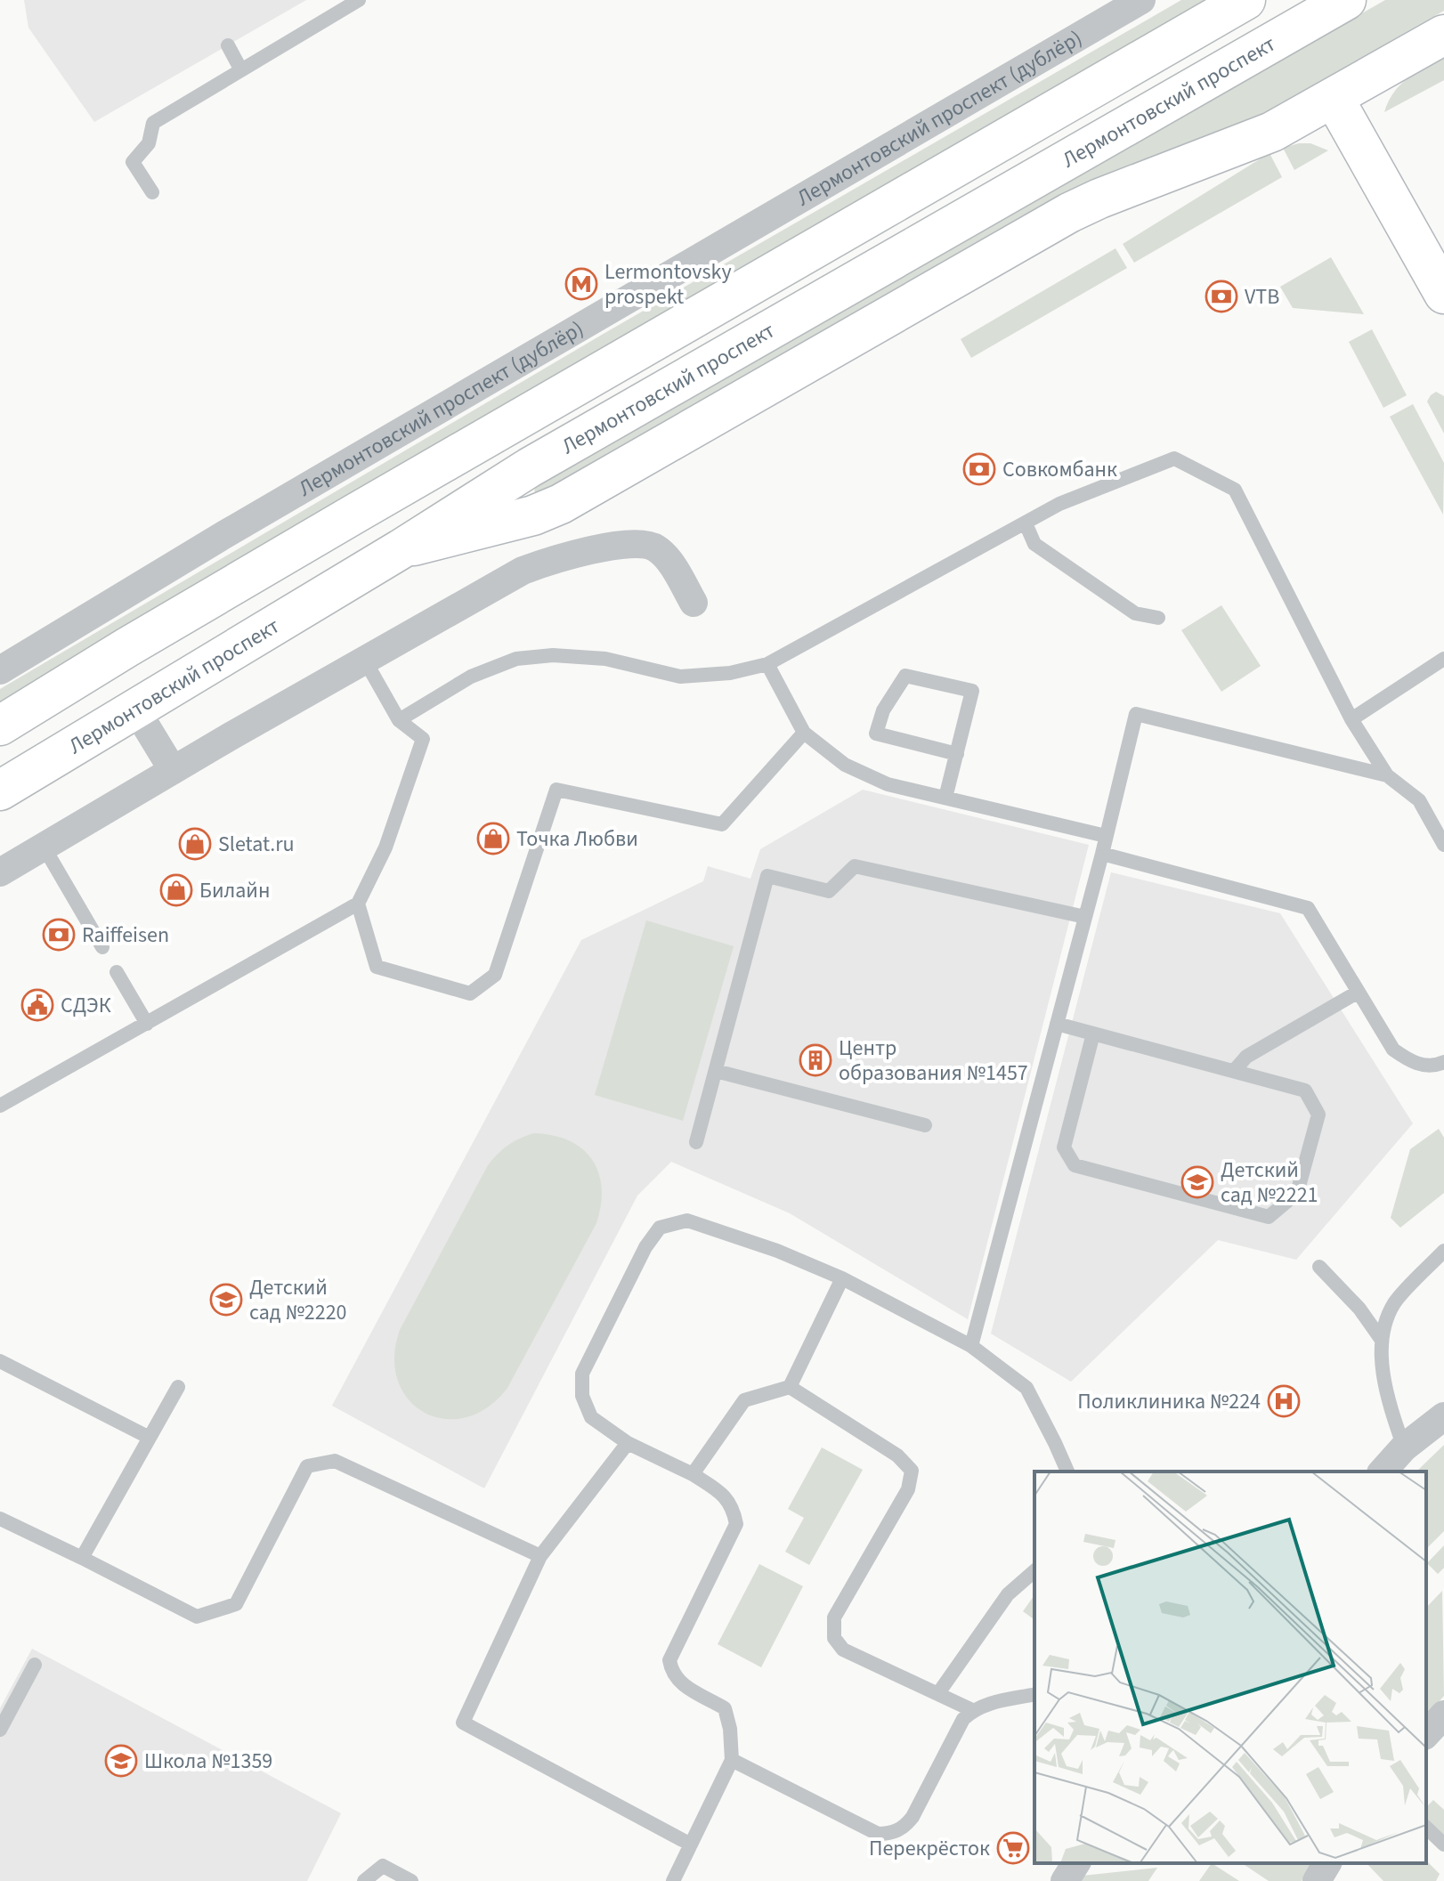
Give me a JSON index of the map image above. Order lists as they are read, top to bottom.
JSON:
{
  "streets": {
    "main road": ["Лермонтовский проспект"],
    "street": ["Лермонтовский проспект (дублёр)"]
  },
  "places": {
    "metro station": ["Lermontovsky prospekt"],
    "bank": ["VTB", "Совкомбанк", "Raiffeisen"],
    "shop": ["Точка Любви", "Sletat.ru", "Билайн"],
    "public building": ["СДЭК"],
    "building": ["Центр образования №1457"],
    "school or university": ["Детский сад №2221", "Детский сад №2220", "Школа №1359"],
    "hospital": ["Поликлиника №224"],
    "supermarket": ["Перекрёсток"]
  }
}
